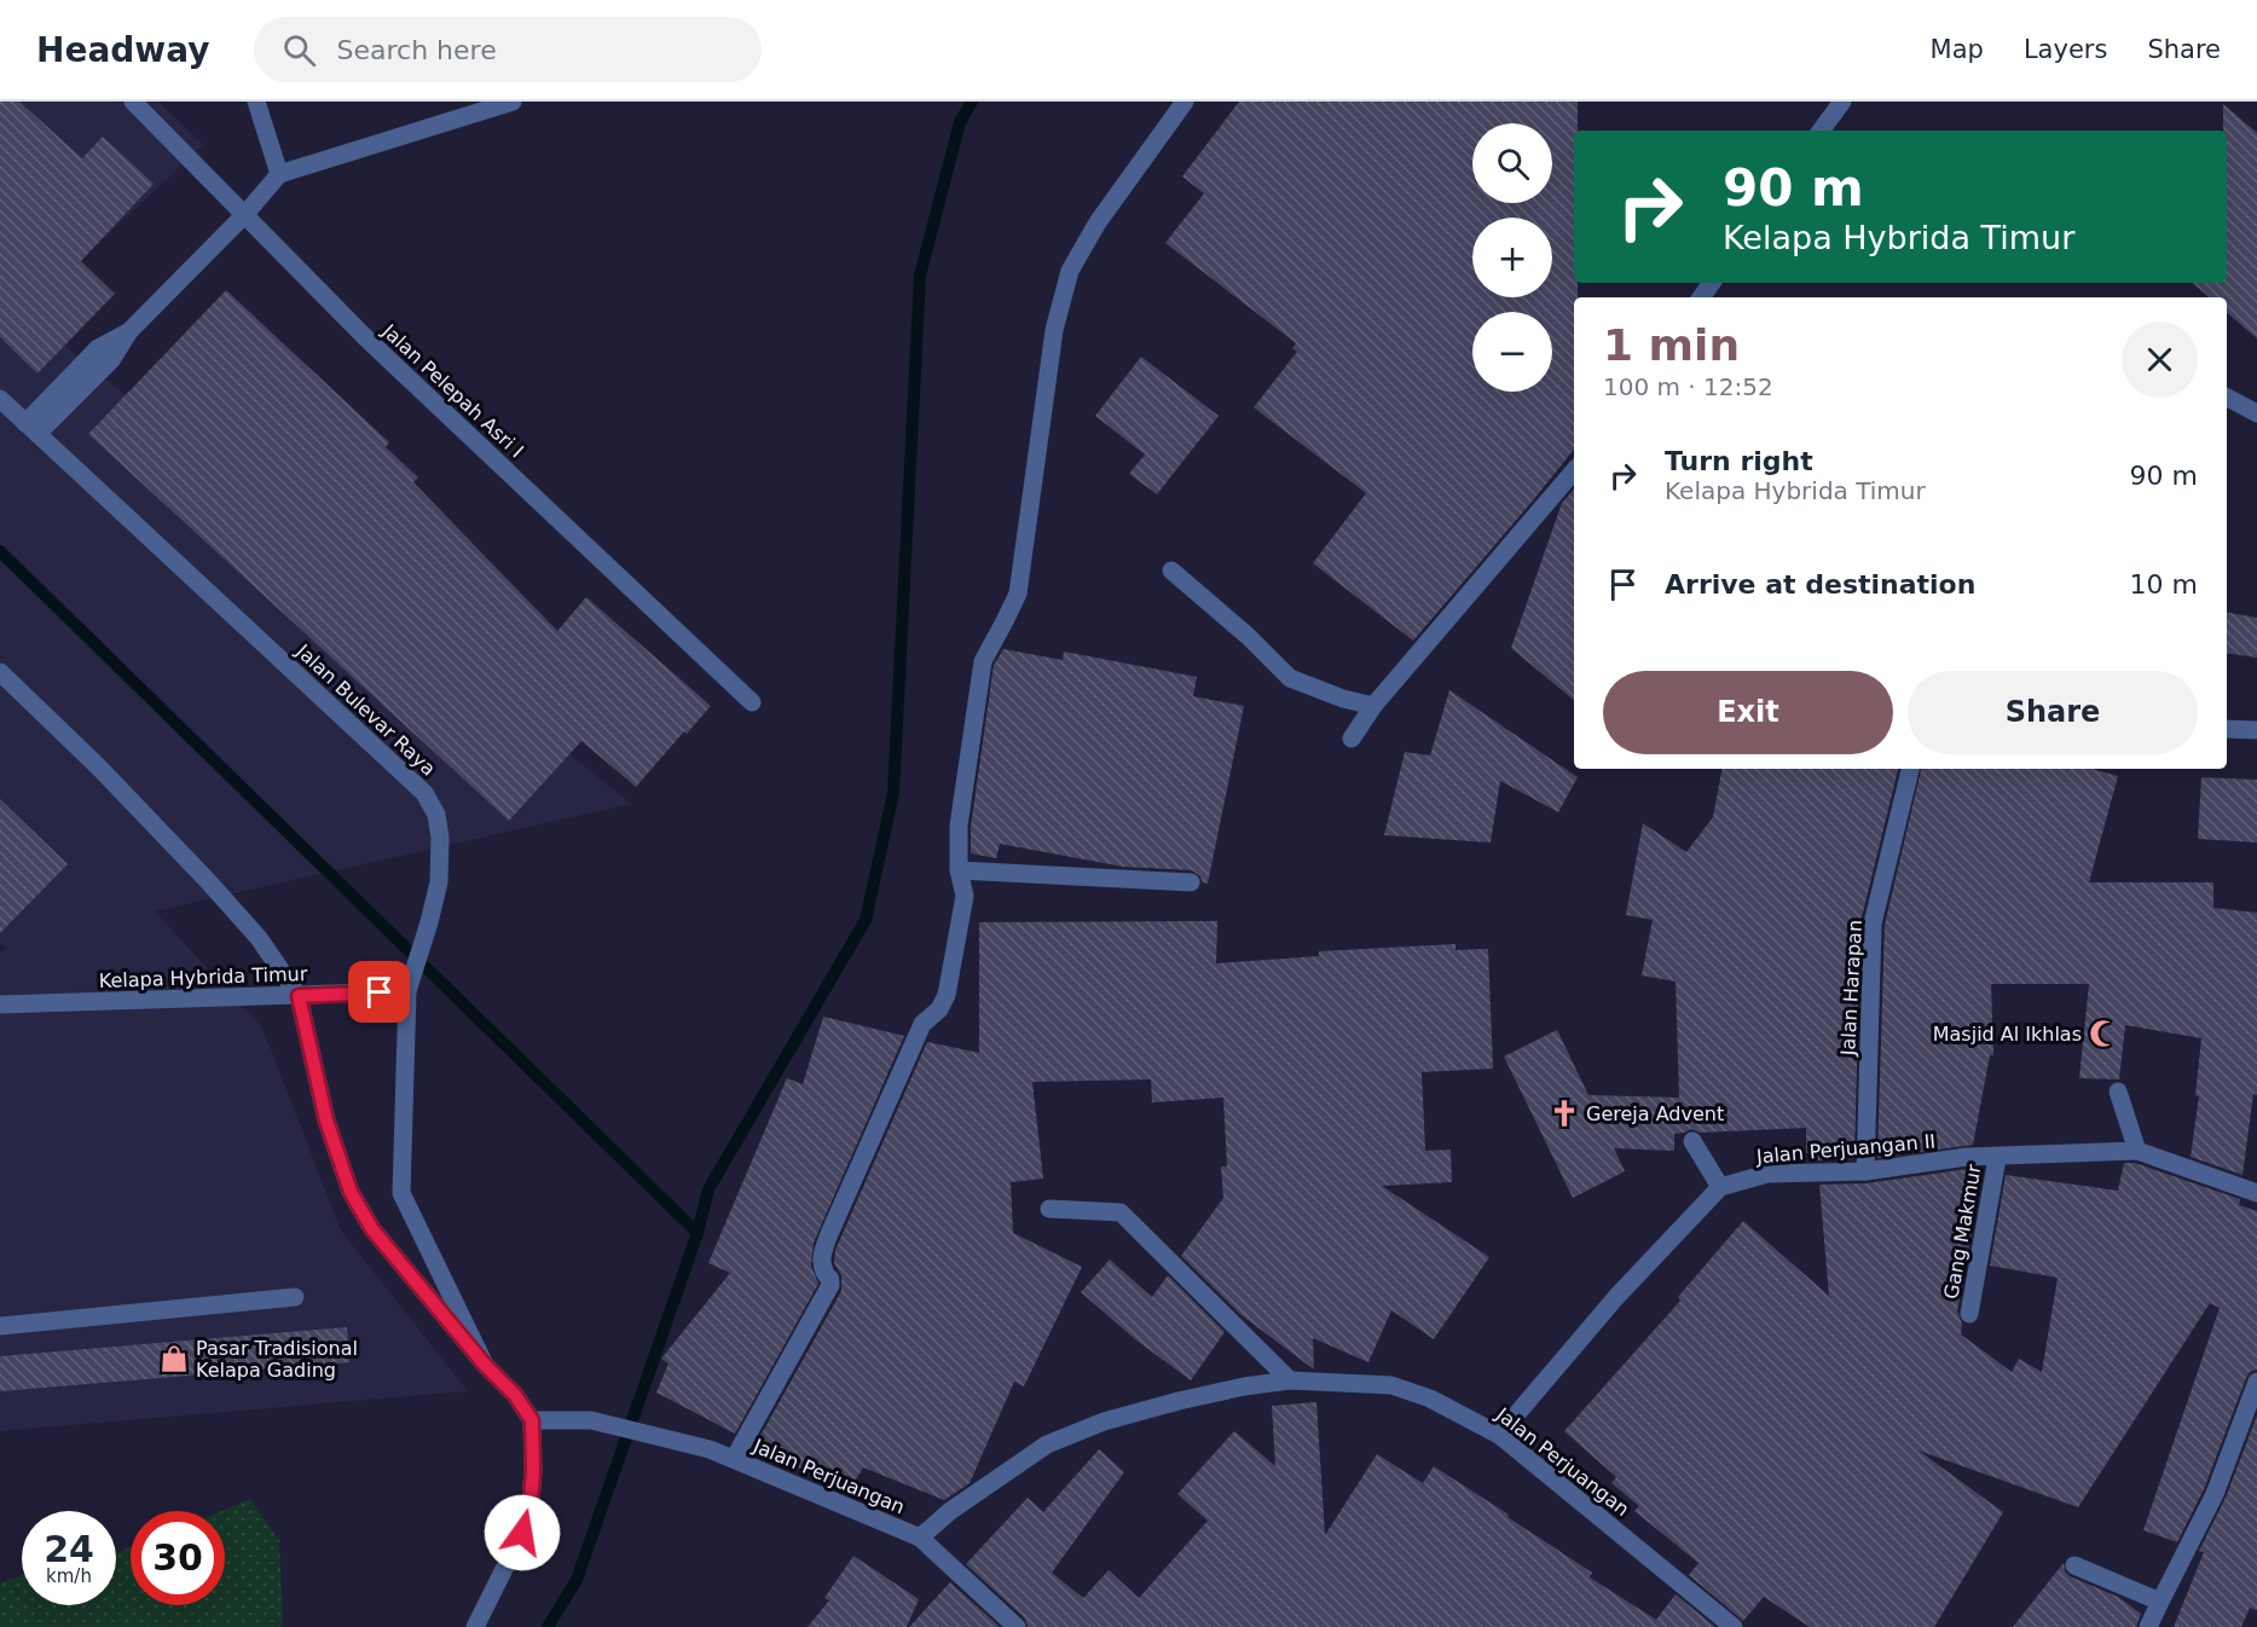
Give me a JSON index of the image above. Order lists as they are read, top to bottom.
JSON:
{
  "streets": {
    "street": [
      "Jalan Pelepah Asri I",
      "Jalan Bulevar Raya",
      "Kelapa Hybrida Timur",
      "Jalan Harapan",
      "Jalan Perjuangan II",
      "Gang Makmur",
      "Jalan Perjuangan"
    ]
  },
  "crossings": [
    ["Jalan Bulevar Raya", "Kelapa Hybrida Timur"],
    ["Jalan Bulevar Raya", "Jalan Perjuangan"],
    ["Jalan Harapan", "Jalan Perjuangan II"],
    ["Jalan Perjuangan II", "Gang Makmur"]
  ],
  "places": {
    "mosque": ["Masjid Al Ikhlas"],
    "church": ["Gereja Advent"],
    "shop": ["Pasar Tradisional Kelapa Gading"]
  },
  "page": {
    "header": "Headway",
    "search": "Search here",
    "nav": ["Map", "Layers", "Share"],
    "map_buttons": ["+", "−"],
    "turn": ["90 m", "Kelapa Hybrida Timur"],
    "heading": ["1 min", "100 m · 12:52"],
    "list": [
      {
        "name": "Turn right",
        "note": "Kelapa Hybrida Timur",
        "value": "90 m"
      },
      {
        "name": "Arrive at destination",
        "value": "10 m"
      }
    ],
    "buttons": ["Exit", "Share"],
    "speed": "24 km/h",
    "limit": "30"
  }
}
